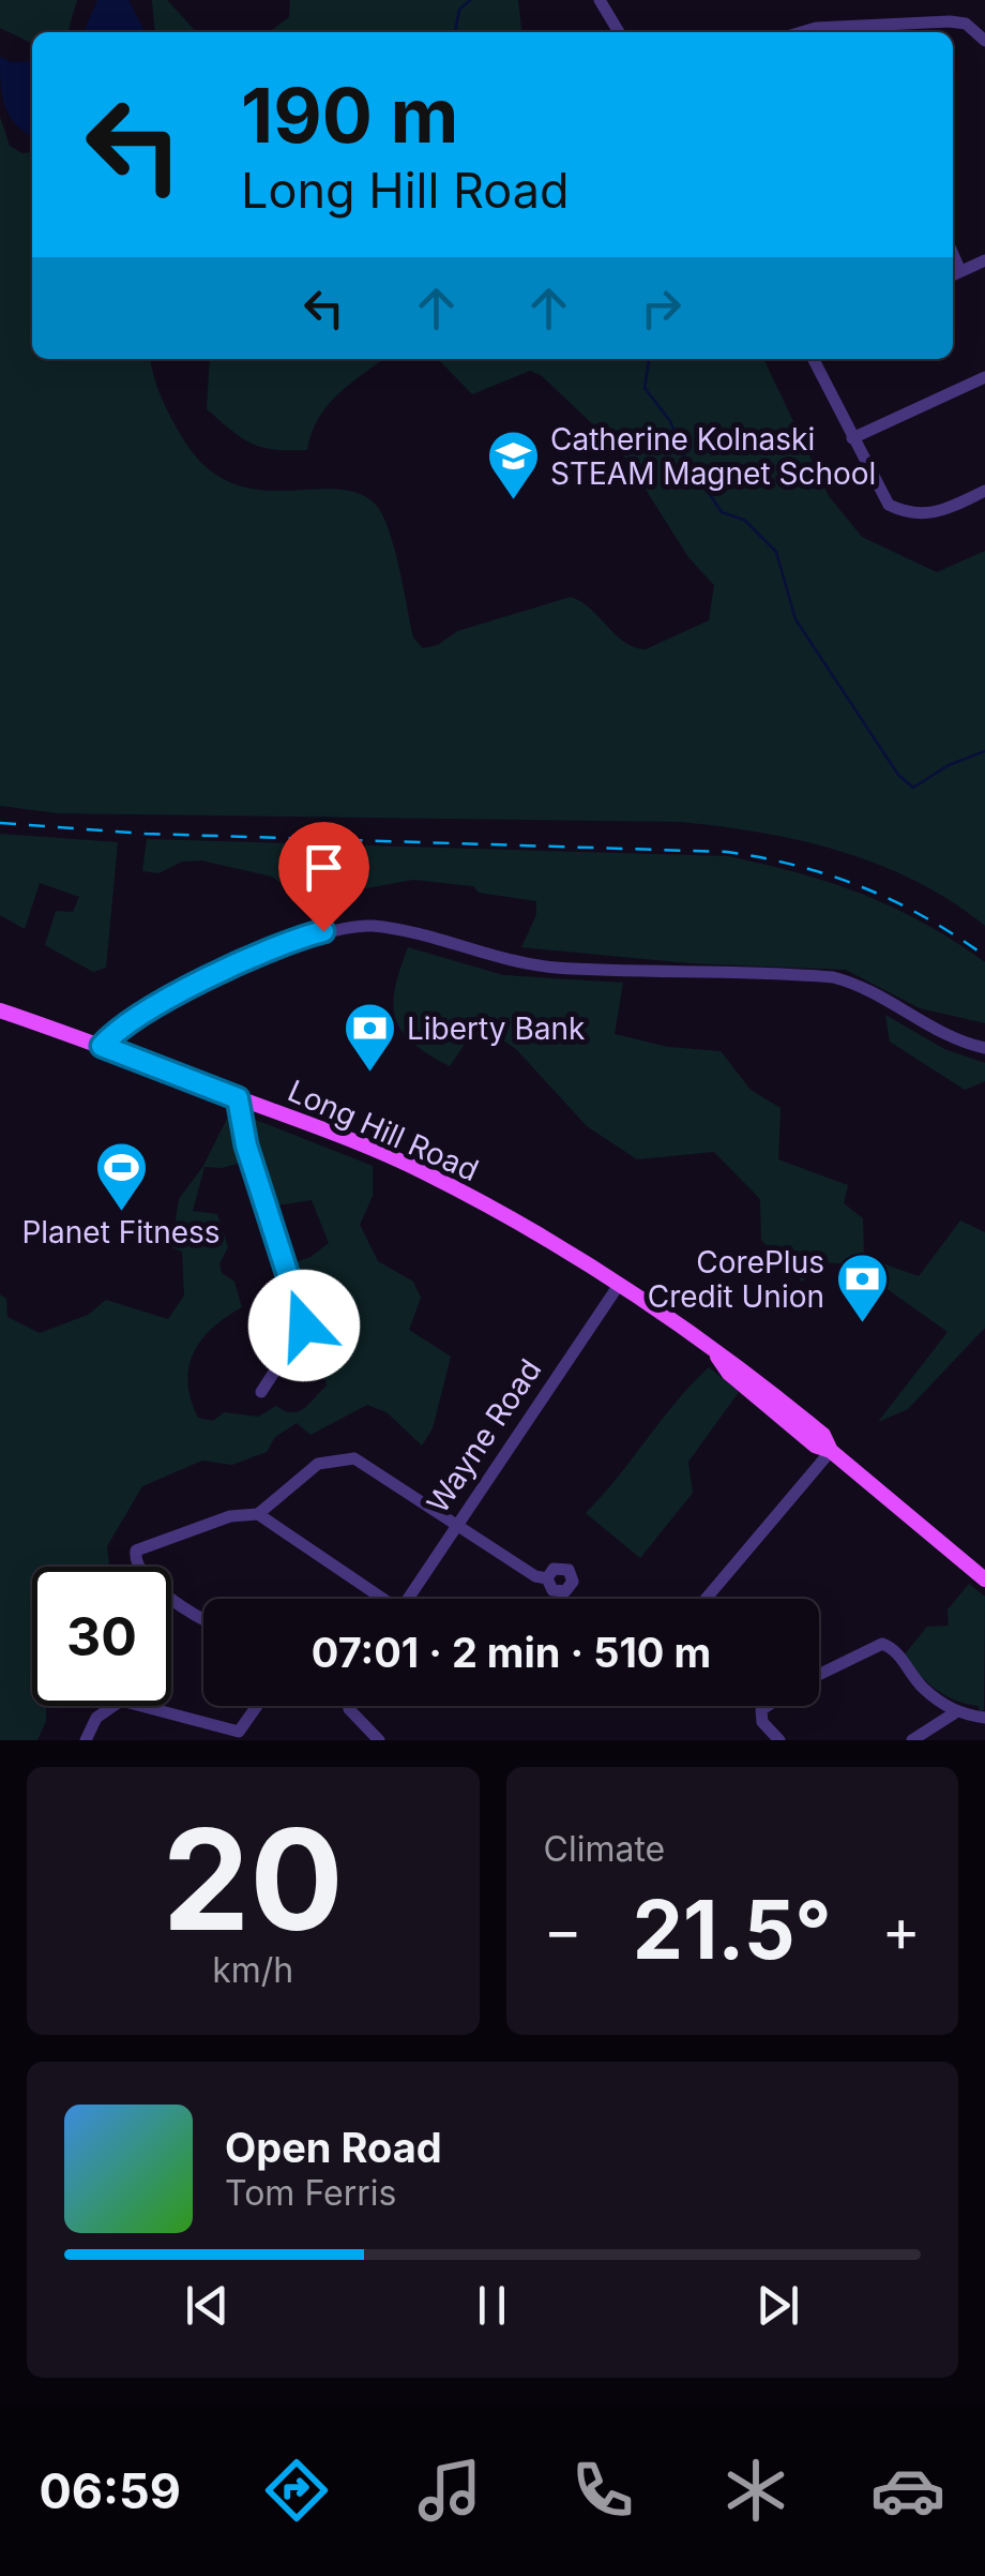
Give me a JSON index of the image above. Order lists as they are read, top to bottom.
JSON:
{
  "streets": {
    "main road": ["Long Hill Road"],
    "street": ["Wayne Road"]
  },
  "crossings": [
    ["Long Hill Road", "Wayne Road"]
  ],
  "places": {
    "school or university": ["Catherine Kolnaski STEAM Magnet School"],
    "bank": ["Liberty Bank", "CorePlus Credit Union"],
    "sports": ["Planet Fitness"]
  },
  "page": {
    "turn": ["190 m", "Long Hill Road"],
    "limit": "30",
    "trip": "07:01 · 2 min · 510 m",
    "tile": [
      ["20", "km/h"],
      "Climate"
    ],
    "heat": ["−", "21.5°", "+"],
    "song": ["Open Road", "Tom Ferris"],
    "tabs": "06:59"
  }
}
